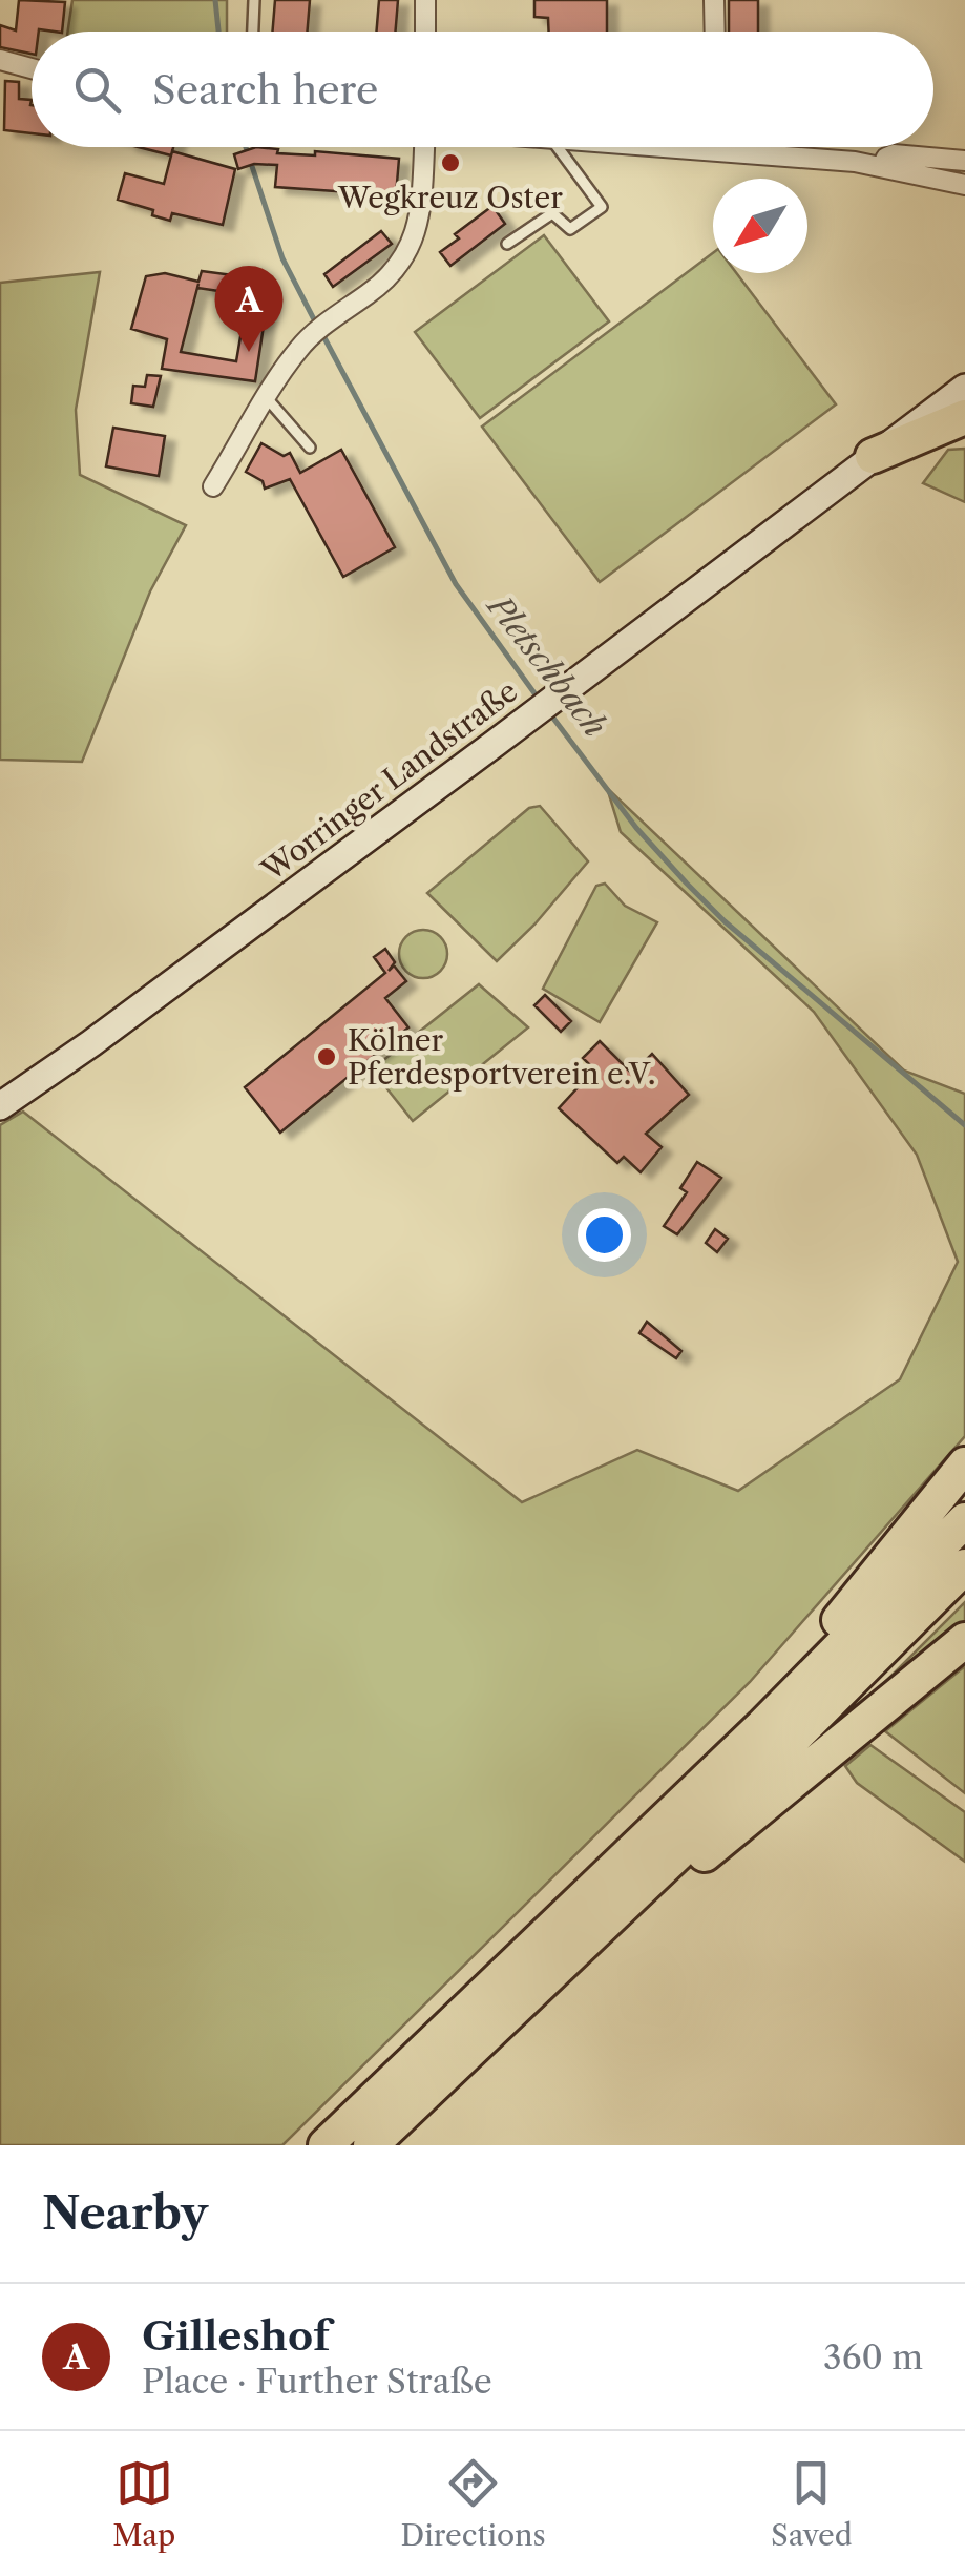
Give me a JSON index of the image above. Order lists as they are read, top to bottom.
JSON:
{
  "streets": {
    "main road": ["Worringer Landstraße"]
  },
  "water": ["Pletschbach"],
  "places": ["Wegkreuz Oster", "Kölner Pferdesportverein e.V."],
  "north": "bottom left",
  "page": {
    "search": "Search here",
    "pins": "A",
    "heading": "Nearby",
    "list": [
      {
        "mark": "A",
        "name": "Gilleshof",
        "note": "Place · Further Straße",
        "value": "360 m"
      }
    ],
    "nav": ["Map", "Directions", "Saved"]
  }
}
